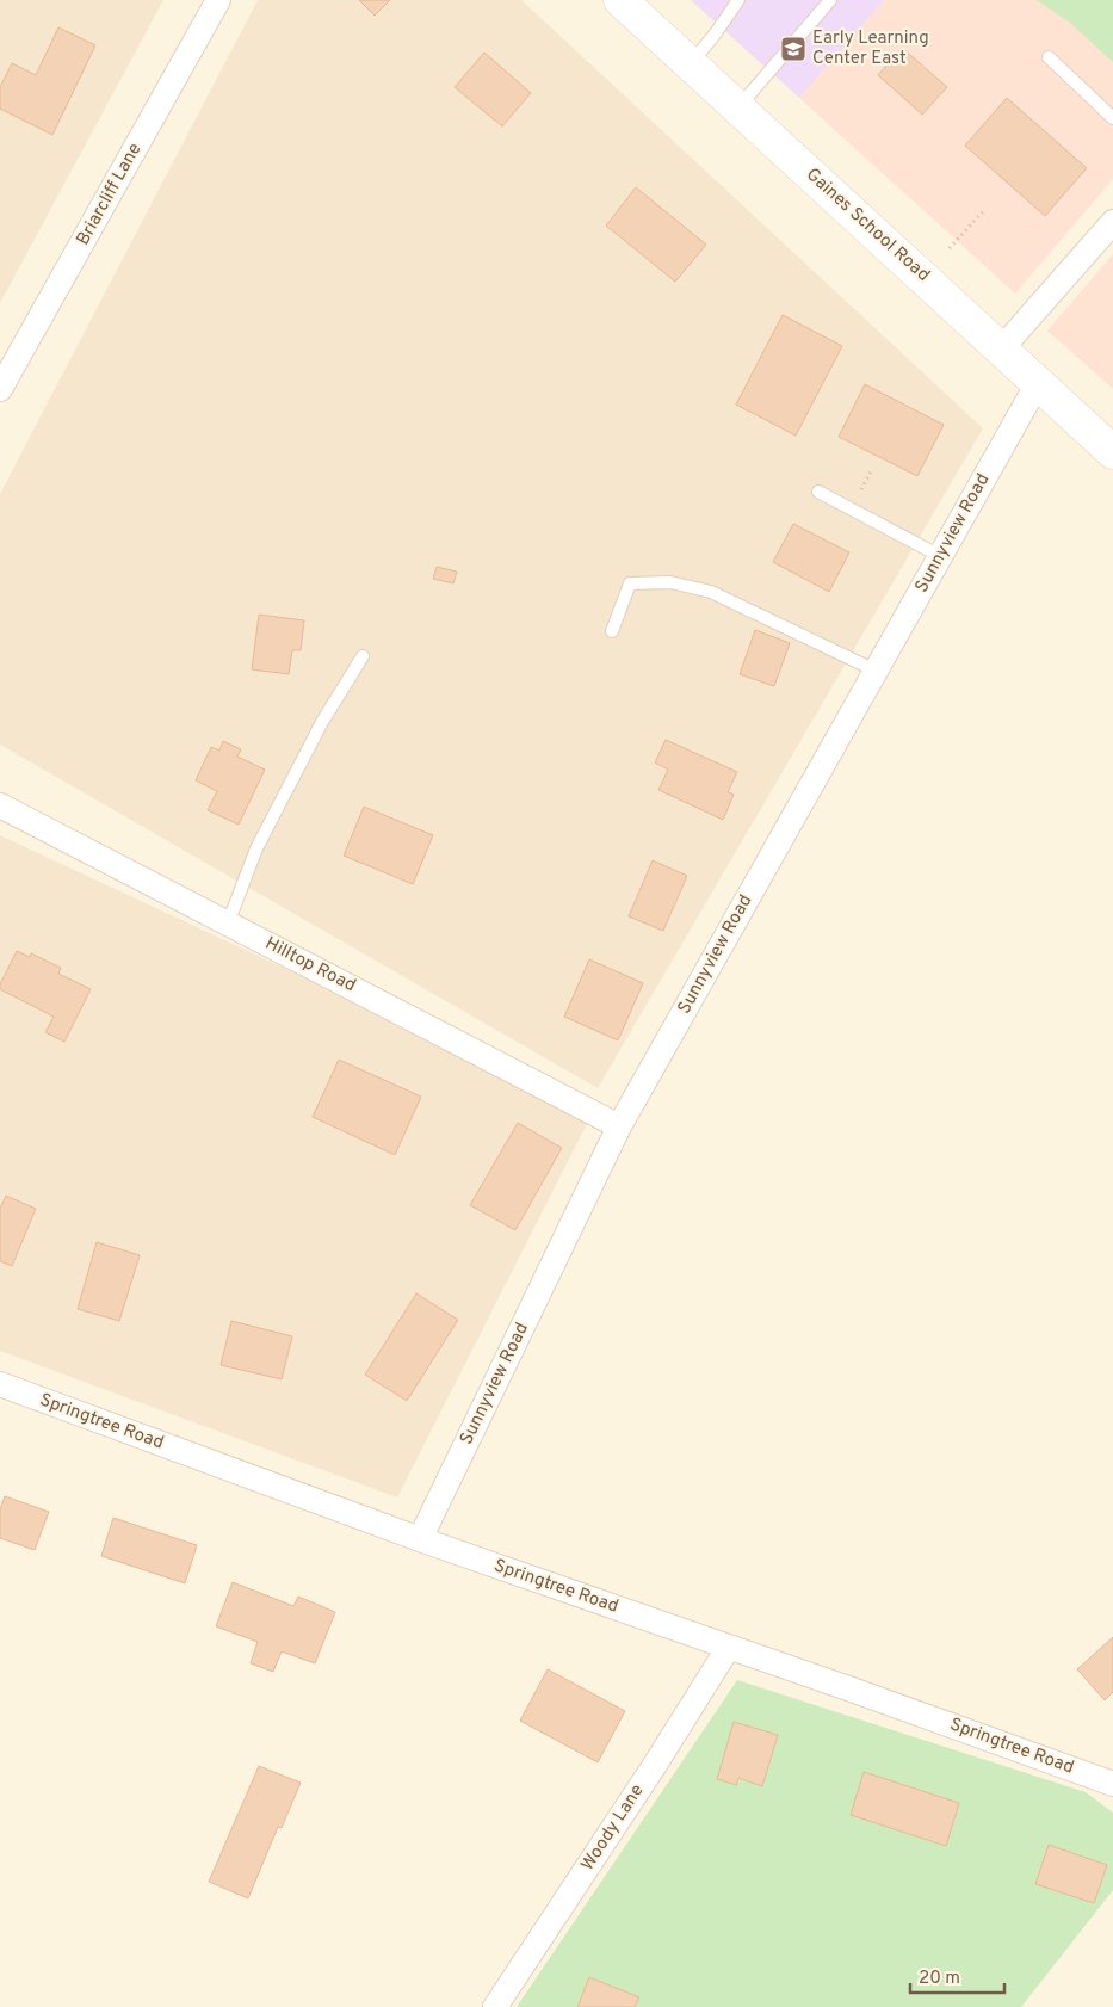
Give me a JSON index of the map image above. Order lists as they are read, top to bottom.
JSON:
{
  "streets": {
    "main road": ["Gaines School Road"],
    "street": [
      "Briarcliff Lane",
      "Sunnyview Road",
      "Hilltop Road",
      "Springtree Road",
      "Woody Lane"
    ]
  },
  "crossings": [
    ["Gaines School Road", "Sunnyview Road"],
    ["Sunnyview Road", "Hilltop Road"],
    ["Sunnyview Road", "Springtree Road"],
    ["Springtree Road", "Woody Lane"]
  ],
  "places": {
    "school or university": ["Early Learning Center East"]
  },
  "scale_bar": "20 m"
}
